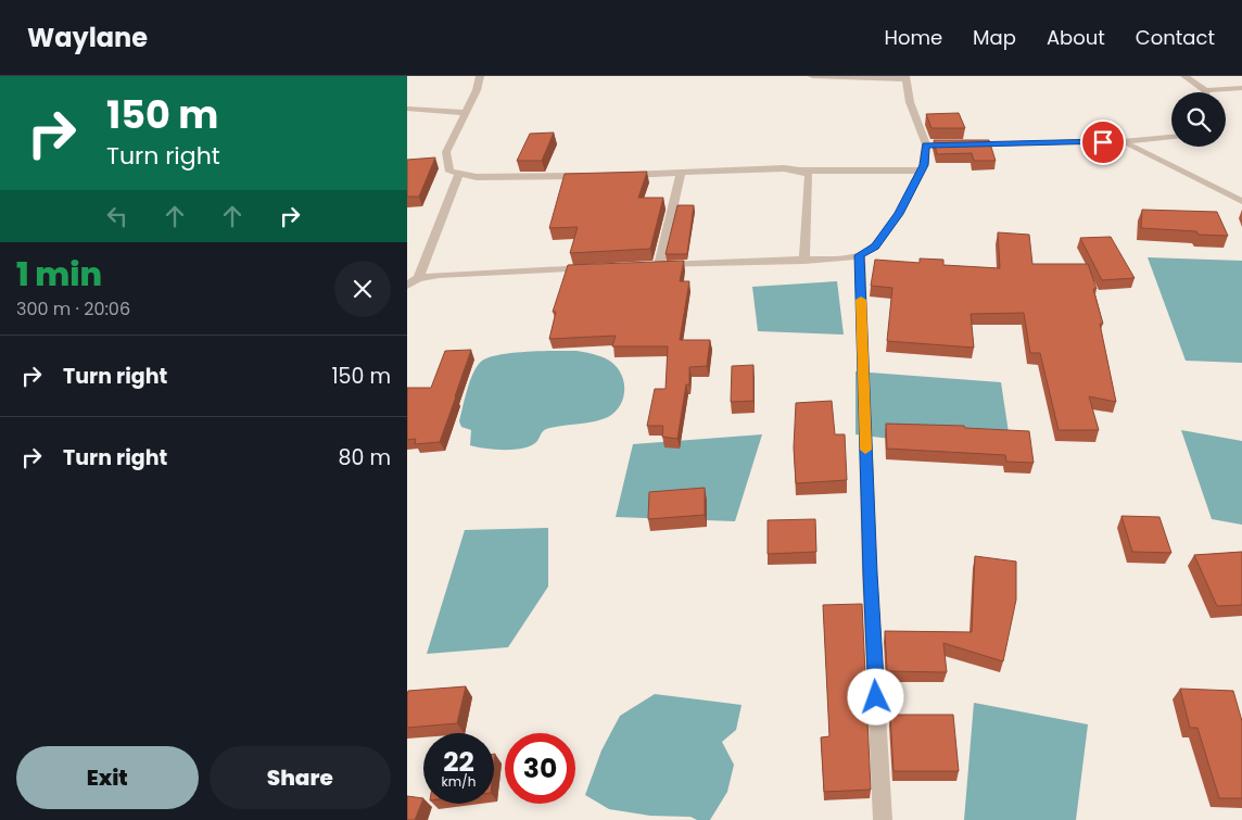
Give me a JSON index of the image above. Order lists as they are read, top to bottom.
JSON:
{
  "page": {
    "header": "Waylane",
    "nav": [
      "Home",
      "Map",
      "About",
      "Contact"
    ],
    "turn": ["150 m", "Turn right"],
    "heading": ["1 min", "300 m · 20:06"],
    "list": [
      {
        "name": "Turn right",
        "value": "150 m"
      },
      {
        "name": "Turn right",
        "value": "80 m"
      }
    ],
    "speed": "22 km/h",
    "limit": "30",
    "buttons": ["Exit", "Share"]
  }
}
